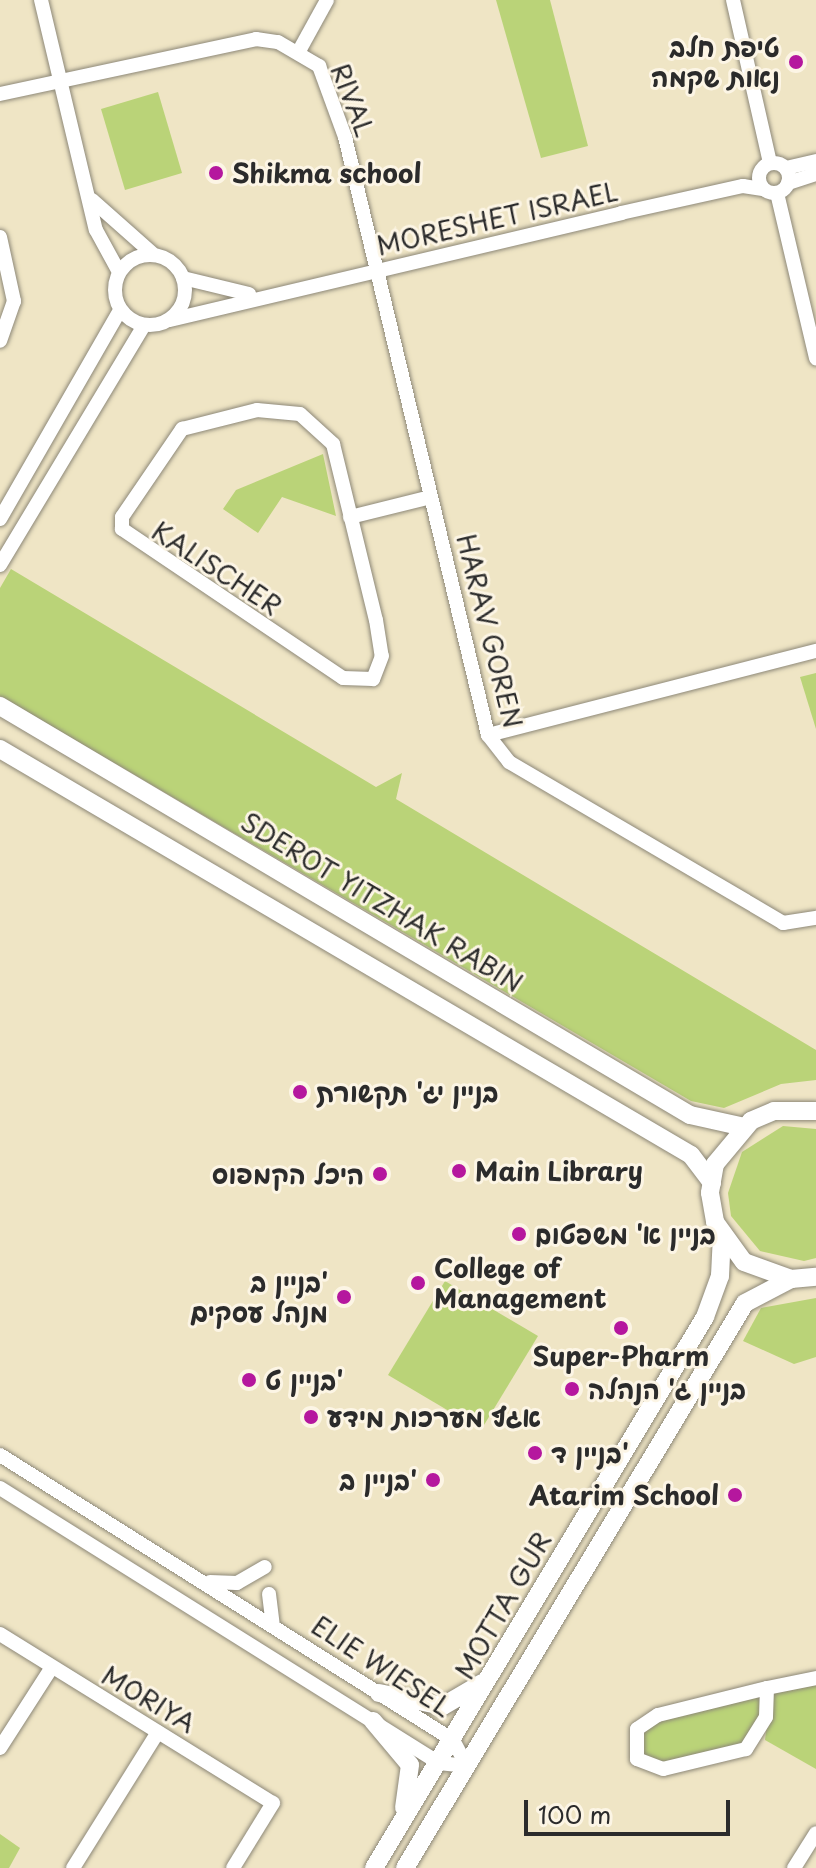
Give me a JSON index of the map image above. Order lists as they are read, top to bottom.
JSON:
{
  "streets": {
    "main road": ["SDEROT YITZHAK RABIN", "MOTTA GUR"],
    "street": [
      "RIVAL",
      "MORESHET ISRAEL",
      "KALISCHER",
      "HARAV GOREN",
      "ELIE WIESEL",
      "MORIYA"
    ]
  },
  "crossings": [
    ["RIVAL", "MORESHET ISRAEL"],
    ["RIVAL", "HARAV GOREN"],
    ["MORESHET ISRAEL", "HARAV GOREN"],
    ["MOTTA GUR", "ELIE WIESEL"]
  ],
  "places": [
    "טיפת חלב נאות שקמה",
    "Shikma school",
    "בניין יג' תקשורת",
    "Main Library",
    "היכל הקמפוס",
    "בניין א' משפטום",
    "College of Management",
    "בניין ב' מנהל עסקים",
    "Super-Pharm",
    "בניין ט'",
    "בניין ג' הנהלה",
    "אגף מערכות מידע",
    "בניין ד'",
    "בניין ב'",
    "Atarim School"
  ],
  "scale_bar": "100 m"
}
